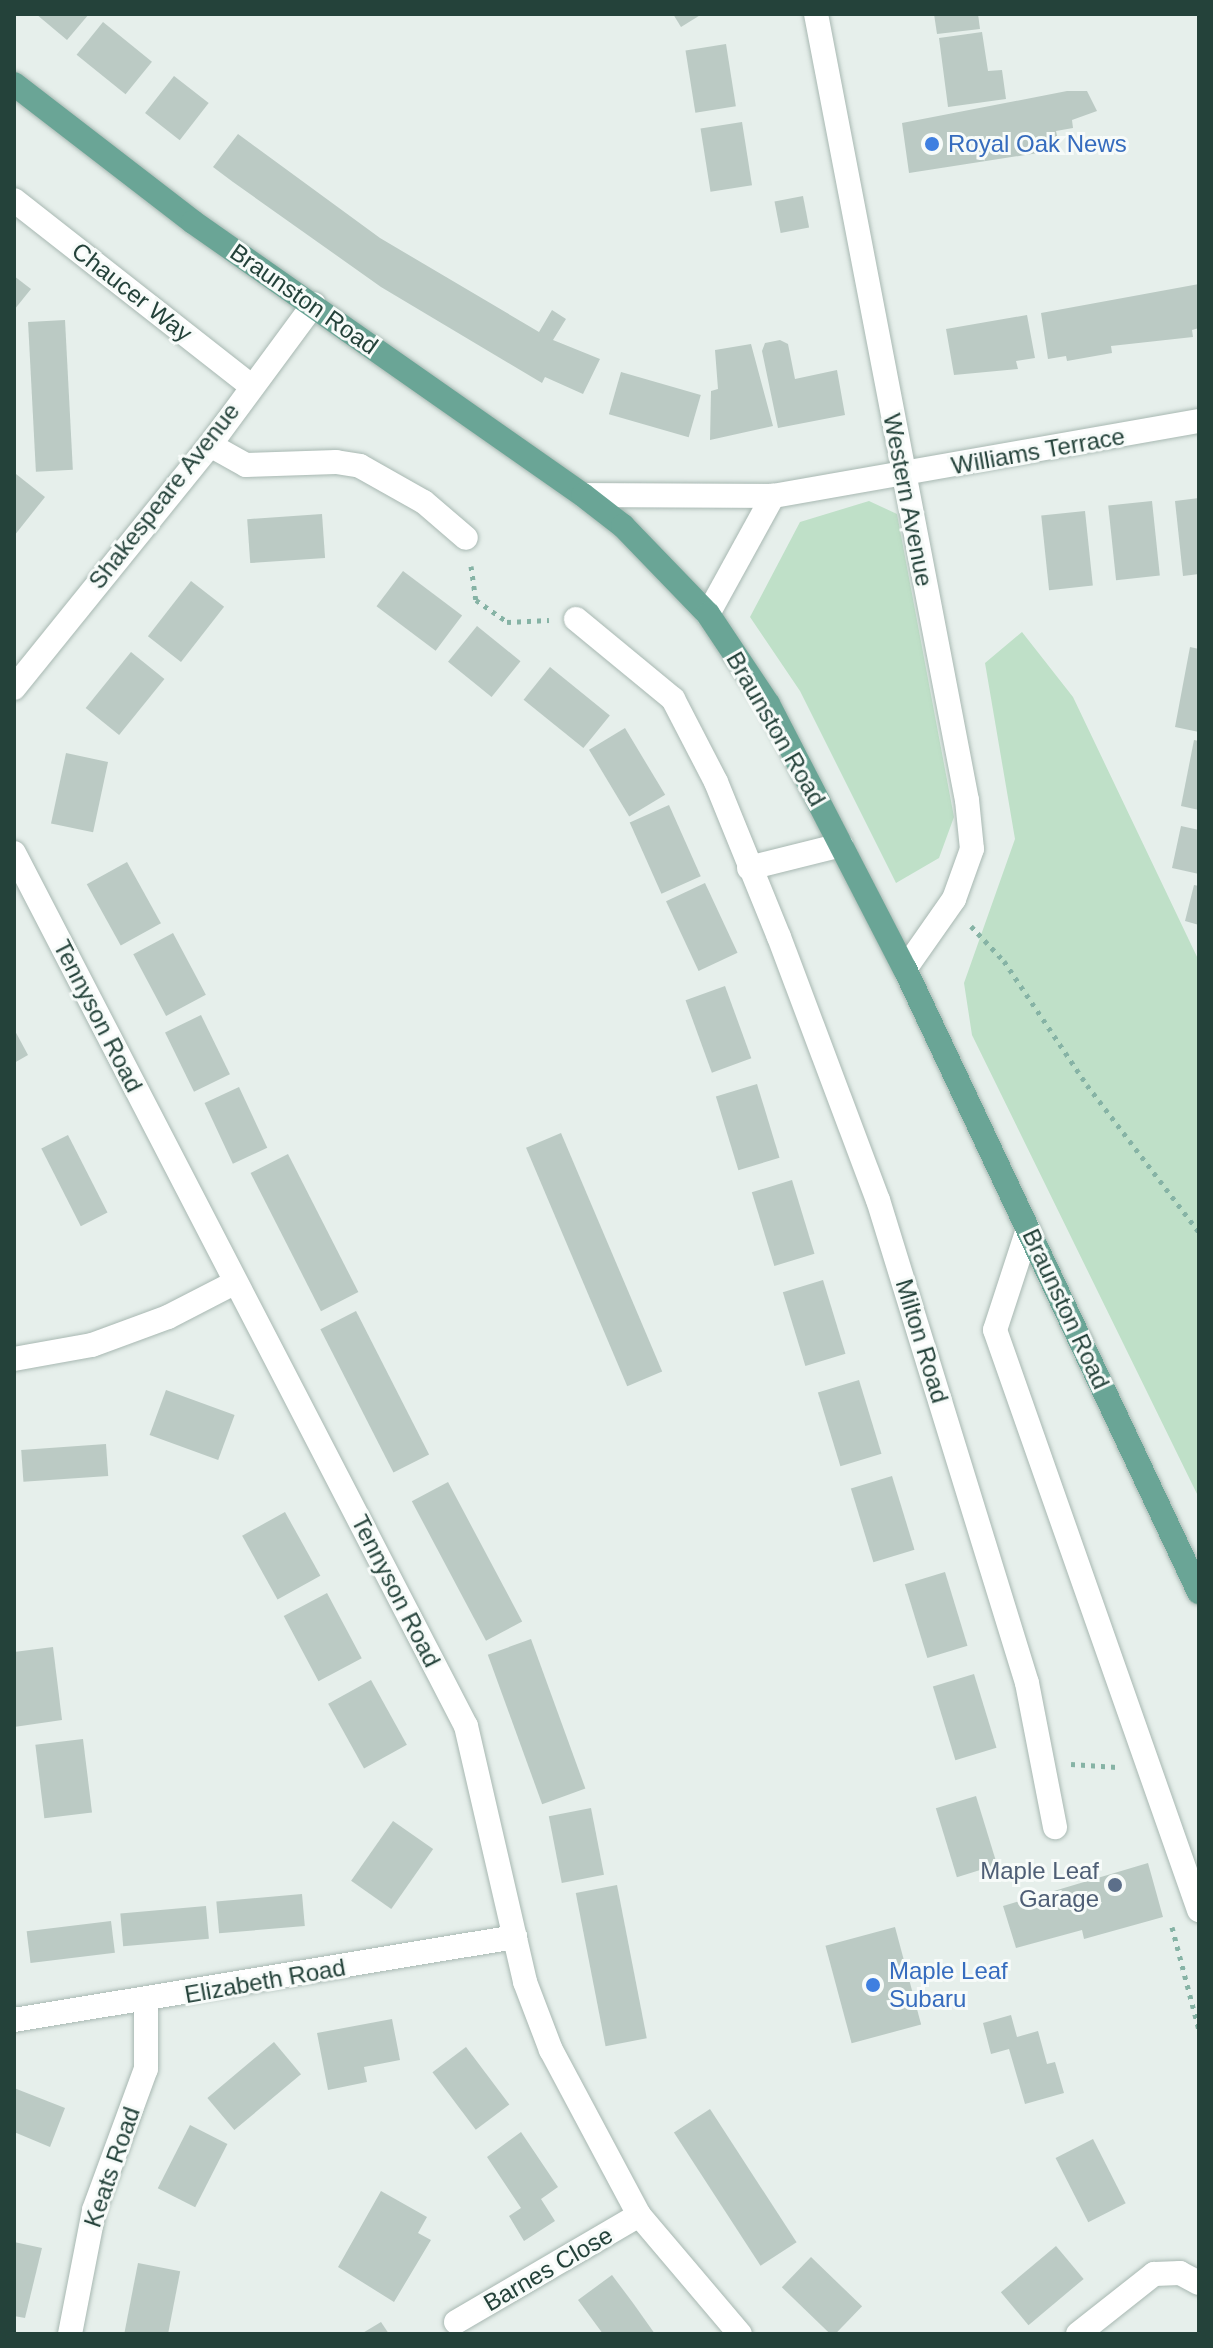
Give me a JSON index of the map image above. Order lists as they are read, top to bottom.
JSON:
{
  "streets": {
    "main road": ["Braunston Road"],
    "street": [
      "Chaucer Way",
      "Williams Terrace",
      "Shakespeare Avenue",
      "Western Avenue",
      "Tennyson Road",
      "Milton Road",
      "Elizabeth Road",
      "Keats Road",
      "Barnes Close"
    ]
  },
  "crossings": [
    ["Chaucer Way", "Shakespeare Avenue"],
    ["Braunston Road", "Williams Terrace"],
    ["Braunston Road", "Shakespeare Avenue"],
    ["Braunston Road", "Western Avenue"],
    ["Williams Terrace", "Western Avenue"],
    ["Tennyson Road", "Elizabeth Road"],
    ["Tennyson Road", "Barnes Close"],
    ["Elizabeth Road", "Keats Road"]
  ],
  "places": ["Royal Oak News", "Maple Leaf Garage", "Maple Leaf Subaru"]
}
